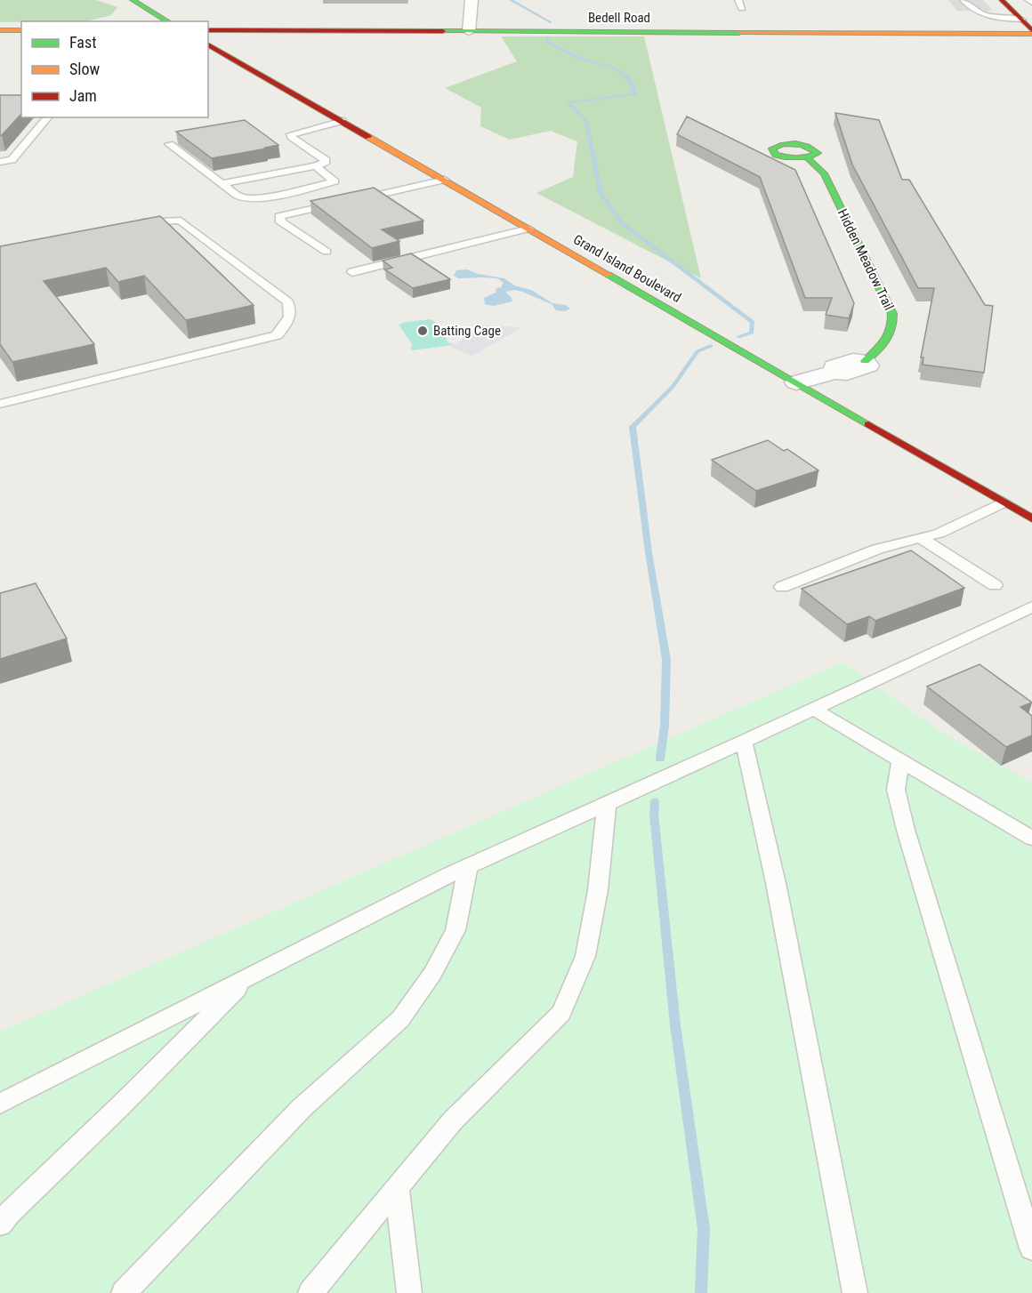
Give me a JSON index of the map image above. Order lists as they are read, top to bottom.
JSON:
{
  "streets": {
    "street": ["Bedell Road", "Hidden Meadow Trail", "Grand Island Boulevard"]
  },
  "crossings": [
    ["Hidden Meadow Trail", "Grand Island Boulevard"]
  ],
  "places": ["Batting Cage"],
  "legend": ["Fast", "Slow", "Jam"]
}
